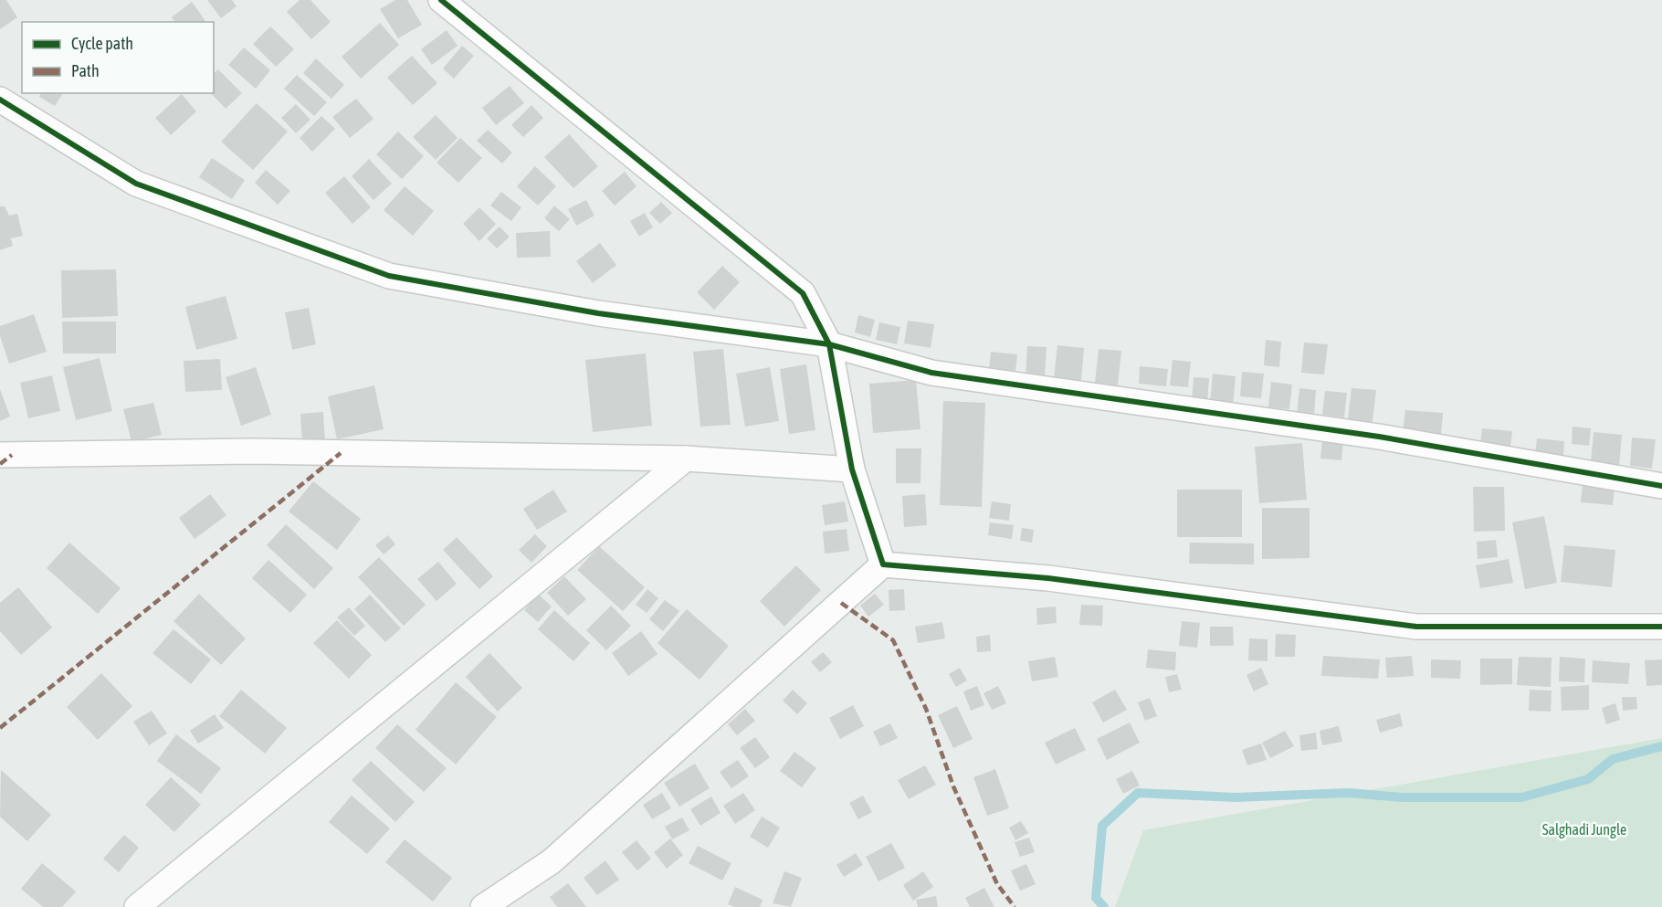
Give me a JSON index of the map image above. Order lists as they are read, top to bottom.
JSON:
{
  "parks": ["Salghadi Jungle"],
  "legend": ["Cycle path", "Path"]
}
